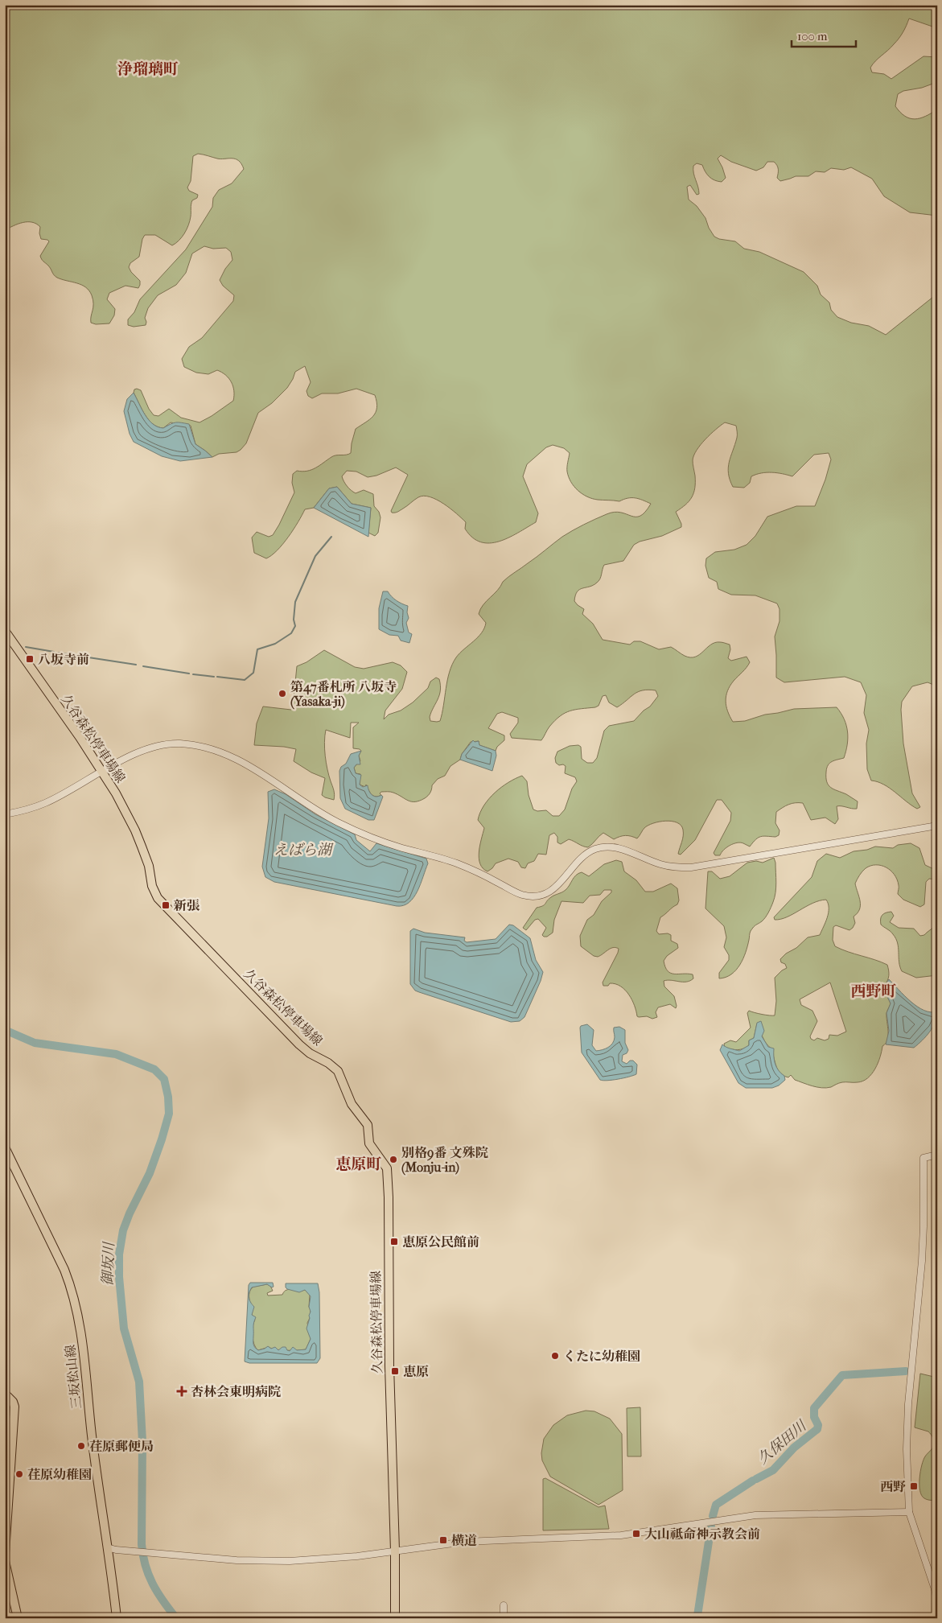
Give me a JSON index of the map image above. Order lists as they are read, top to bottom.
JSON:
{
  "streets": {
    "main road": ["久谷森松停車場線", "三坂松山線"]
  },
  "districts": ["浄瑠璃町", "西野町", "恵原町"],
  "water": ["えばら湖", "御坂川", "久保田川"],
  "places": {
    "transit": [
      "八坂寺前",
      "新張",
      "恵原公民館前",
      "恵原",
      "西野",
      "大山祗命神示教会前",
      "横道"
    ],
    "other": [
      "第47番札所 八坂寺 (Yasaka-ji)",
      "別格9番 文殊院 (Monju-in)",
      "くたに幼稚園",
      "荏原郵便局",
      "荏原幼稚園"
    ],
    "health": ["杏林会東明病院"]
  },
  "scale_bar": "100 m"
}
